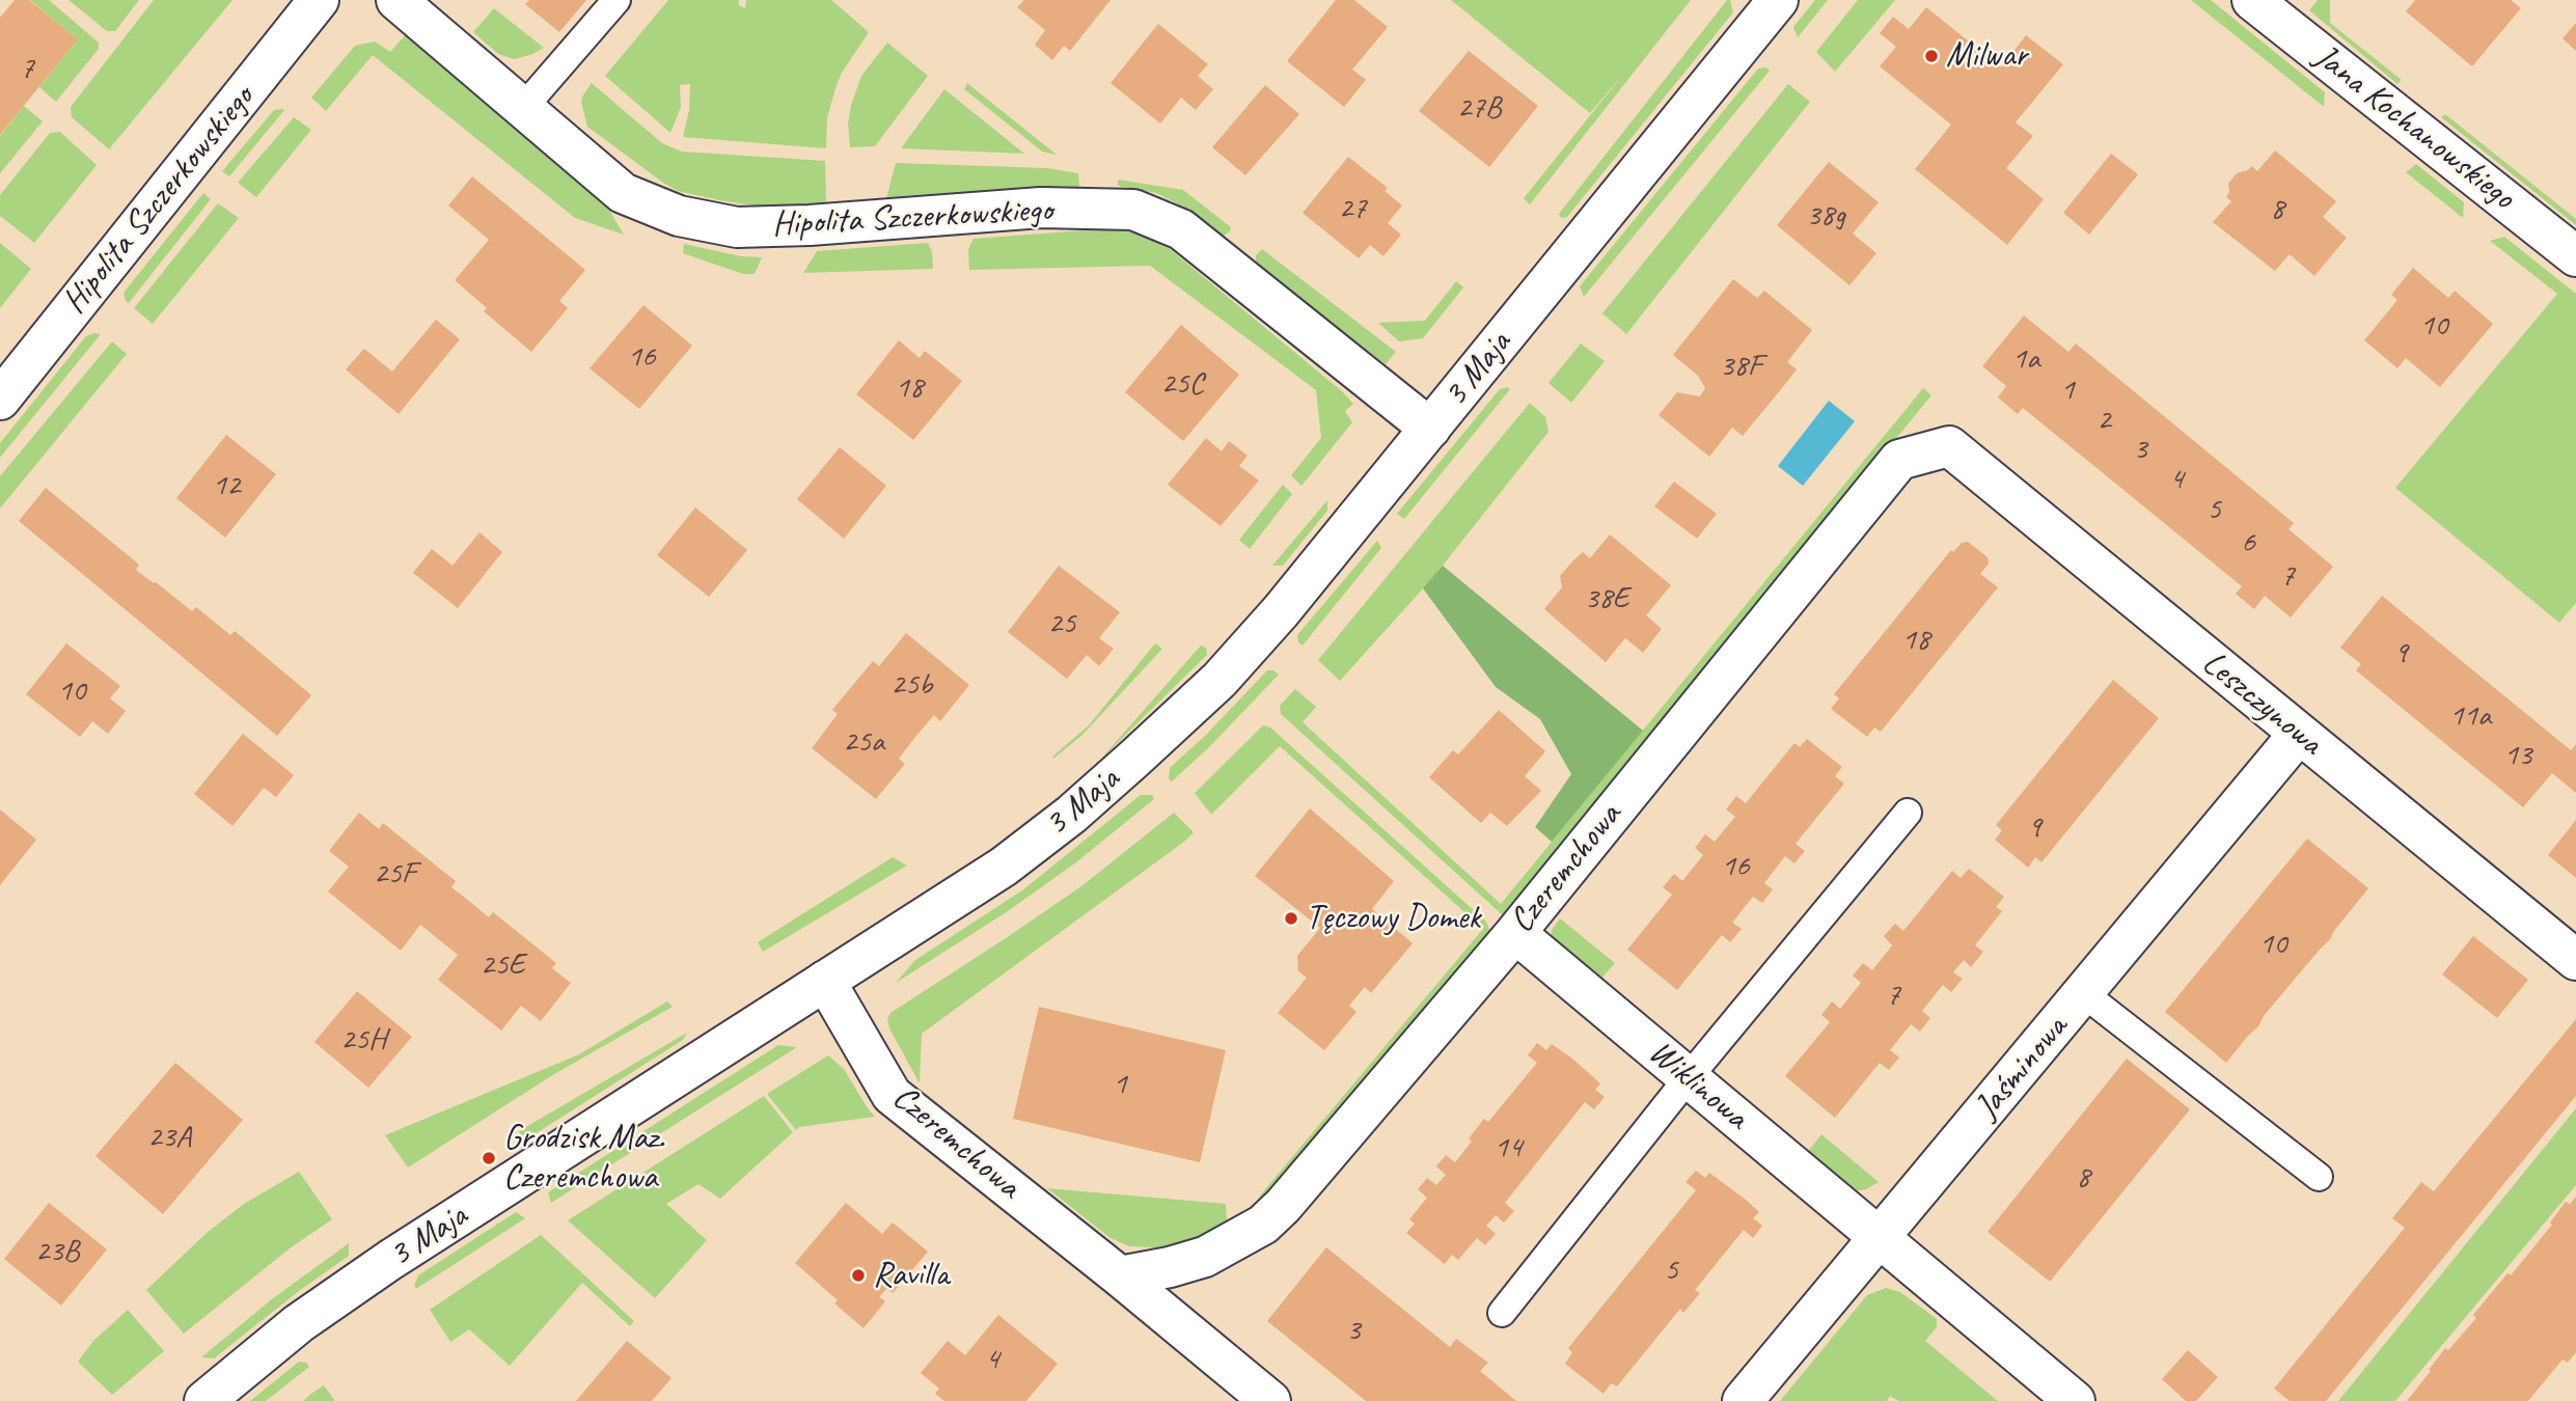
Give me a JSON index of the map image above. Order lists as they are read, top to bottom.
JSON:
{
  "streets": {
    "street": [
      "Jana Kochanowskiego",
      "Hipolita Szczerkowskiego",
      "3 Maja",
      "Leszczynowa",
      "Czeremchowa",
      "Jaśminowa",
      "Wiklinowa"
    ]
  },
  "crossings": [
    ["Hipolita Szczerkowskiego", "3 Maja"],
    ["3 Maja", "Czeremchowa"],
    ["Leszczynowa", "Czeremchowa"],
    ["Leszczynowa", "Jaśminowa"],
    ["Czeremchowa", "Wiklinowa"],
    ["Jaśminowa", "Wiklinowa"]
  ],
  "places": [
    "Milwar",
    "Tęczowy Domek",
    "Grodzisk Maz. Czeremchowa",
    "Ravilla"
  ],
  "house_numbers": [
    "7",
    "27B",
    "27",
    "8",
    "38g",
    "10",
    "16",
    "1a",
    "38F",
    "25C",
    "18",
    "1",
    "2",
    "3",
    "4",
    "12",
    "5",
    "6",
    "7",
    "38E",
    "25",
    "18",
    "9",
    "25b",
    "10",
    "11a",
    "25a",
    "13",
    "9",
    "16",
    "25F",
    "10",
    "25E",
    "7",
    "25H",
    "1",
    "23A",
    "14",
    "8",
    "23B",
    "5",
    "3",
    "4"
  ]
}
